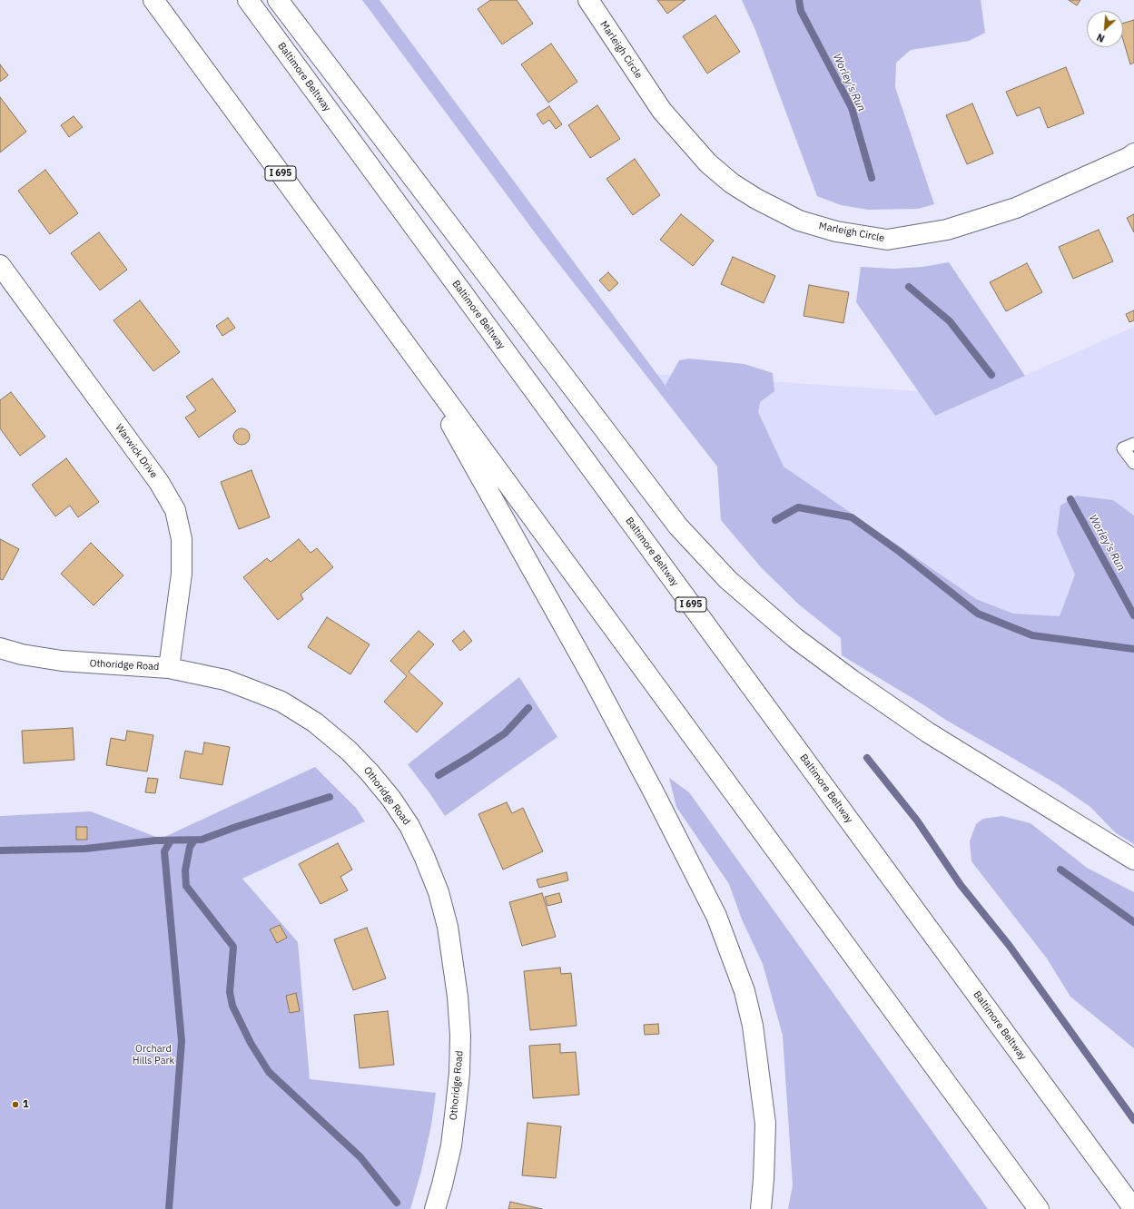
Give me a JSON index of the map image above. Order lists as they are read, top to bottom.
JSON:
{
  "streets": {
    "main road": [
      "Marleigh Circle",
      "Baltimore Beltway",
      "I 695",
      "Warwick Drive",
      "Othoridge Road"
    ]
  },
  "crossings": [
    ["Warwick Drive", "Othoridge Road"]
  ],
  "water": ["Worley's Run"],
  "parks": ["Orchard Hills Park"],
  "places": ["1"],
  "north": "bottom left"
}
